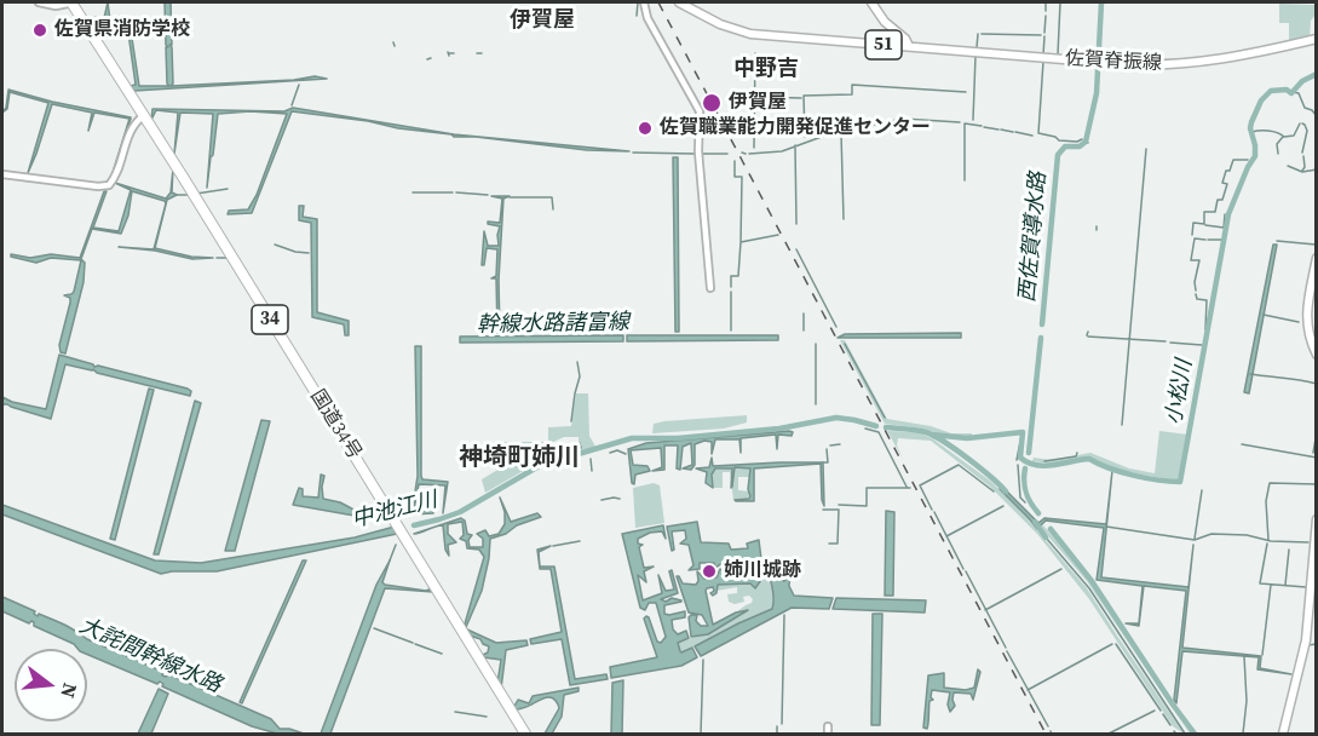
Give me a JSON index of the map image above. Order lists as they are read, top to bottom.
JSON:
{
  "streets": {
    "highway": ["34", "国道34号"],
    "main road": ["51", "佐賀脊振線"]
  },
  "crossings": [
    ["51", "佐賀脊振線"]
  ],
  "districts": ["伊賀屋", "中野吉", "神埼町姉川"],
  "water": [
    "西佐賀導水路",
    "幹線水路諸富線",
    "小松川",
    "中池江川",
    "大詫間幹線水路"
  ],
  "places": [
    "佐賀県消防学校",
    "伊賀屋",
    "佐賀職業能力開発促進センター",
    "姉川城跡"
  ],
  "north": "right"
}
